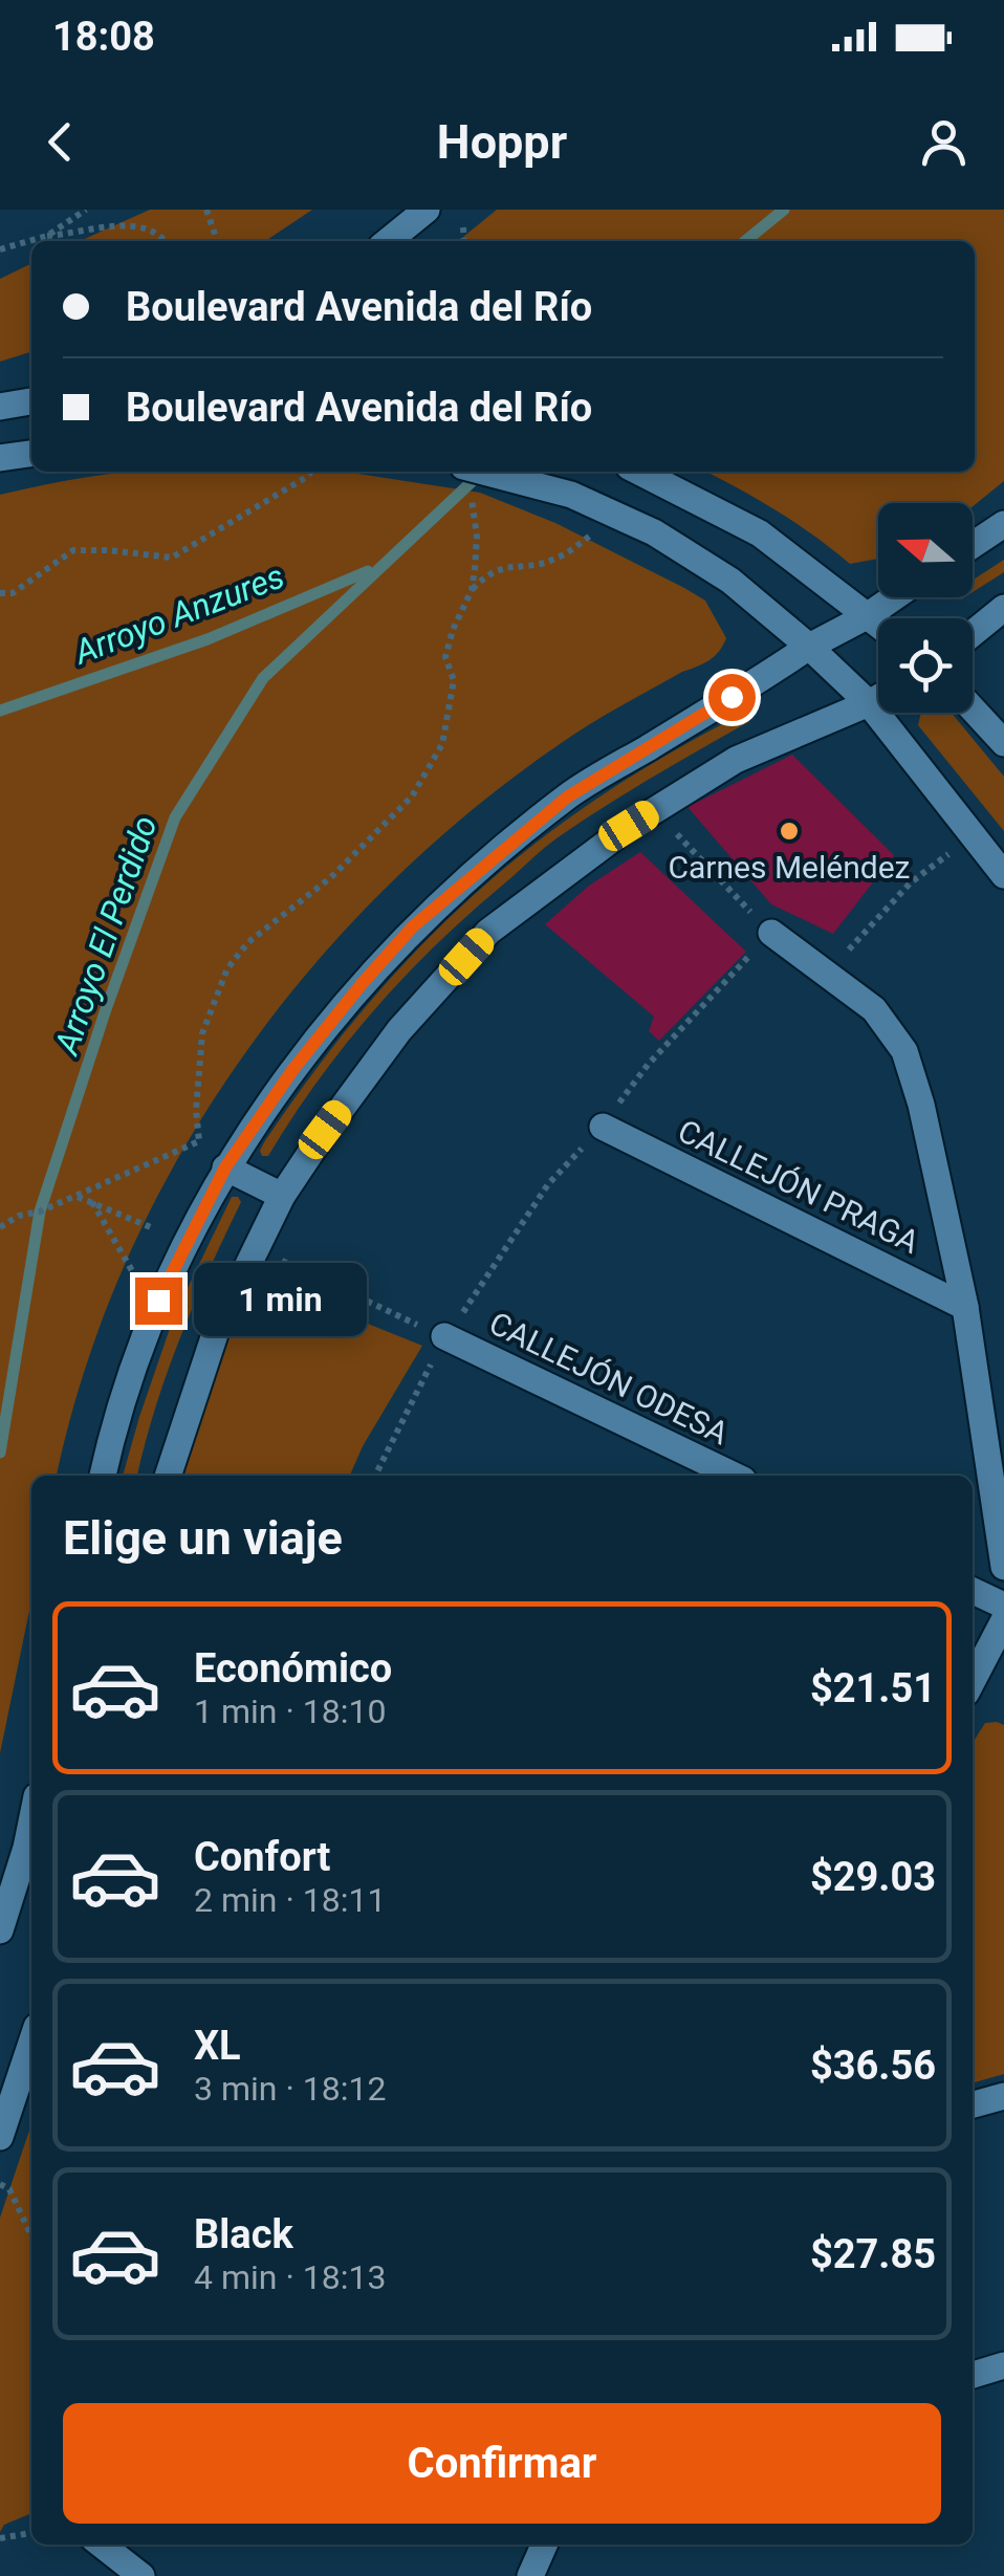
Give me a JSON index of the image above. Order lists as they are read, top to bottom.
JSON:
{
  "streets": {
    "street": ["CALLEJÓN PRAGA", "CALLEJÓN ODESA"]
  },
  "water": ["Arroyo Anzures", "Arroyo El Perdido"],
  "places": ["Carnes Meléndez"],
  "north": "left",
  "page": {
    "status": "18:08",
    "header": "Hoppr",
    "banner": ["Boulevard Avenida del Río", "Boulevard Avenida del Río"],
    "bubble": "1 min",
    "heading": "Elige un viaje",
    "list": [
      {
        "name": "Económico",
        "note": "1 min · 18:10",
        "value": "$21.51"
      },
      {
        "name": "Confort",
        "note": "2 min · 18:11",
        "value": "$29.03"
      },
      {
        "name": "XL",
        "note": "3 min · 18:12",
        "value": "$36.56"
      },
      {
        "name": "Black",
        "note": "4 min · 18:13",
        "value": "$27.85"
      }
    ],
    "buttons": "Confirmar"
  }
}
